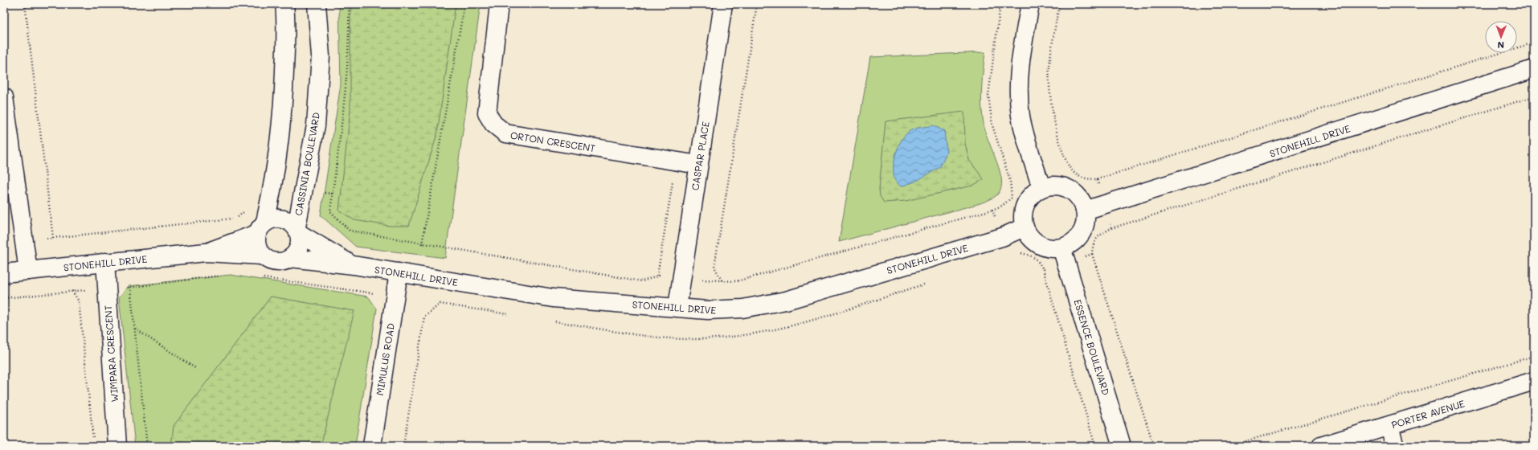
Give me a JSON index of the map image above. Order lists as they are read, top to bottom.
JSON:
{
  "streets": {
    "street": [
      "STONEHILL DRIVE",
      "ORTON CRESCENT",
      "CASPAR PLACE",
      "CASSINIA BOULEVARD",
      "ESSENCE BOULEVARD",
      "WIMPARA CRESCENT",
      "MIMULUS ROAD",
      "PORTER AVENUE"
    ]
  },
  "crossings": [
    ["STONEHILL DRIVE", "CASPAR PLACE"],
    ["STONEHILL DRIVE", "CASSINIA BOULEVARD"],
    ["STONEHILL DRIVE", "ESSENCE BOULEVARD"],
    ["STONEHILL DRIVE", "WIMPARA CRESCENT"],
    ["STONEHILL DRIVE", "MIMULUS ROAD"],
    ["ORTON CRESCENT", "CASPAR PLACE"]
  ],
  "north": "bottom"
}
